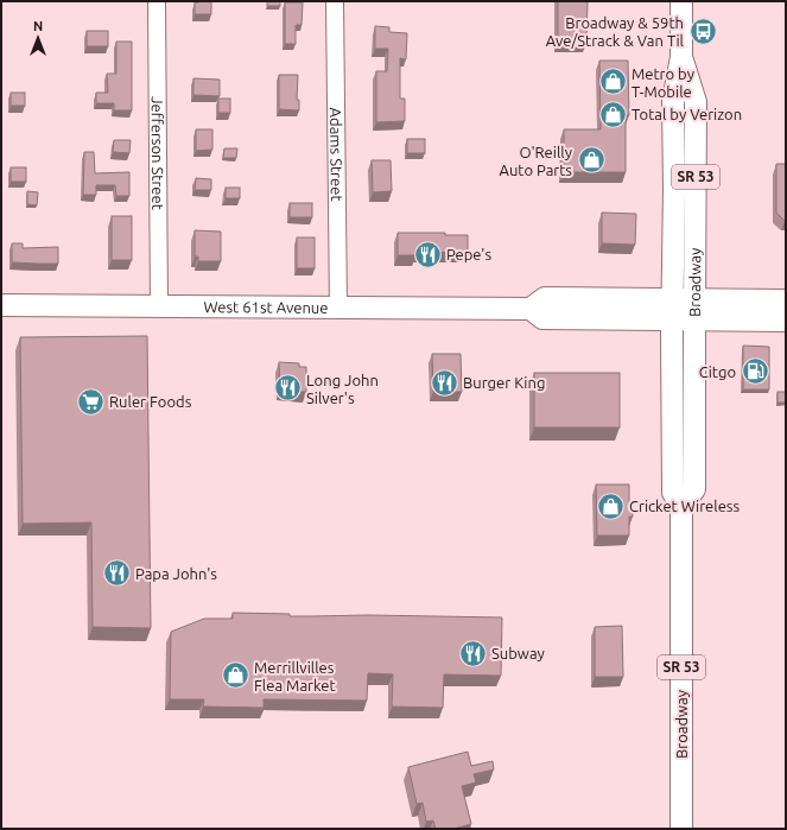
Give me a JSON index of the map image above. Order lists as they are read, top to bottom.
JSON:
{
  "streets": {
    "main road": ["SR 53", "Broadway", "West 61st Avenue"],
    "street": ["Jefferson Street", "Adams Street"]
  },
  "crossings": [
    ["Jefferson Street", "West 61st Avenue"],
    ["Adams Street", "West 61st Avenue"],
    ["Broadway", "West 61st Avenue"]
  ],
  "places": {
    "bus stop": ["Broadway & 59th Ave/Strack & Van Til"],
    "shop": [
      "Metro by T-Mobile",
      "Total by Verizon",
      "O'Reilly Auto Parts",
      "Cricket Wireless",
      "Merrillvilles Flea Market"
    ],
    "restaurant": [
      "Pepe's",
      "Burger King",
      "Long John Silver's",
      "Papa John's",
      "Subway"
    ],
    "fuel station": ["Citgo"],
    "supermarket": ["Ruler Foods"]
  },
  "north": "top"
}
